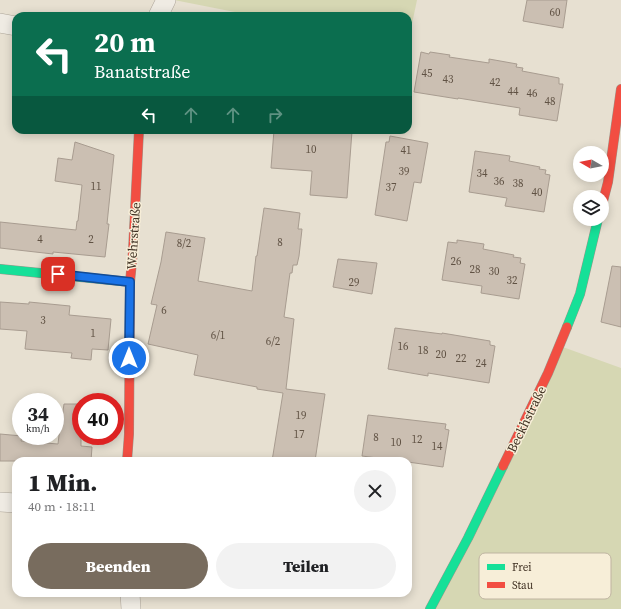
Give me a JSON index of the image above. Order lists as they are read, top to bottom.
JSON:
{
  "streets": {
    "street": ["Wehrstraße", "Beckhstraße"]
  },
  "house_numbers": [
    "60",
    "45",
    "43",
    "42",
    "44",
    "46",
    "48",
    "10",
    "41",
    "39",
    "34",
    "36",
    "38",
    "11",
    "37",
    "40",
    "4",
    "2",
    "8",
    "8/2",
    "26",
    "28",
    "30",
    "32",
    "29",
    "6",
    "3",
    "1",
    "6/1",
    "6/2",
    "16",
    "18",
    "20",
    "22",
    "24",
    "19",
    "17",
    "8",
    "12",
    "10",
    "14"
  ],
  "legend": ["Frei", "Stau"],
  "north": "left",
  "page": {
    "turn": ["20 m", "Banatstraße"],
    "speed": "34 km/h",
    "limit": "40",
    "heading": ["1 Min.", "40 m · 18:11"],
    "buttons": ["Beenden", "Teilen"]
  }
}
